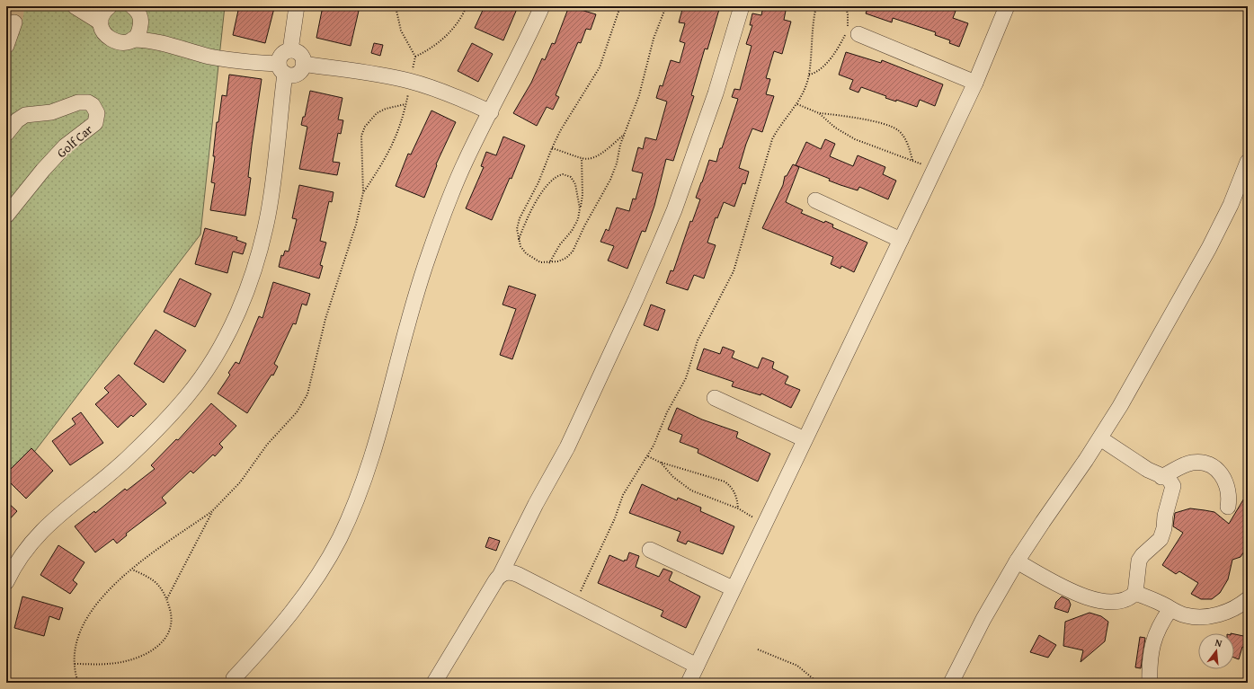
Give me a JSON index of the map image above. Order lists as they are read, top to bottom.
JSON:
{
  "streets": {
    "street": ["Golf Car"]
  },
  "north": "top"
}
